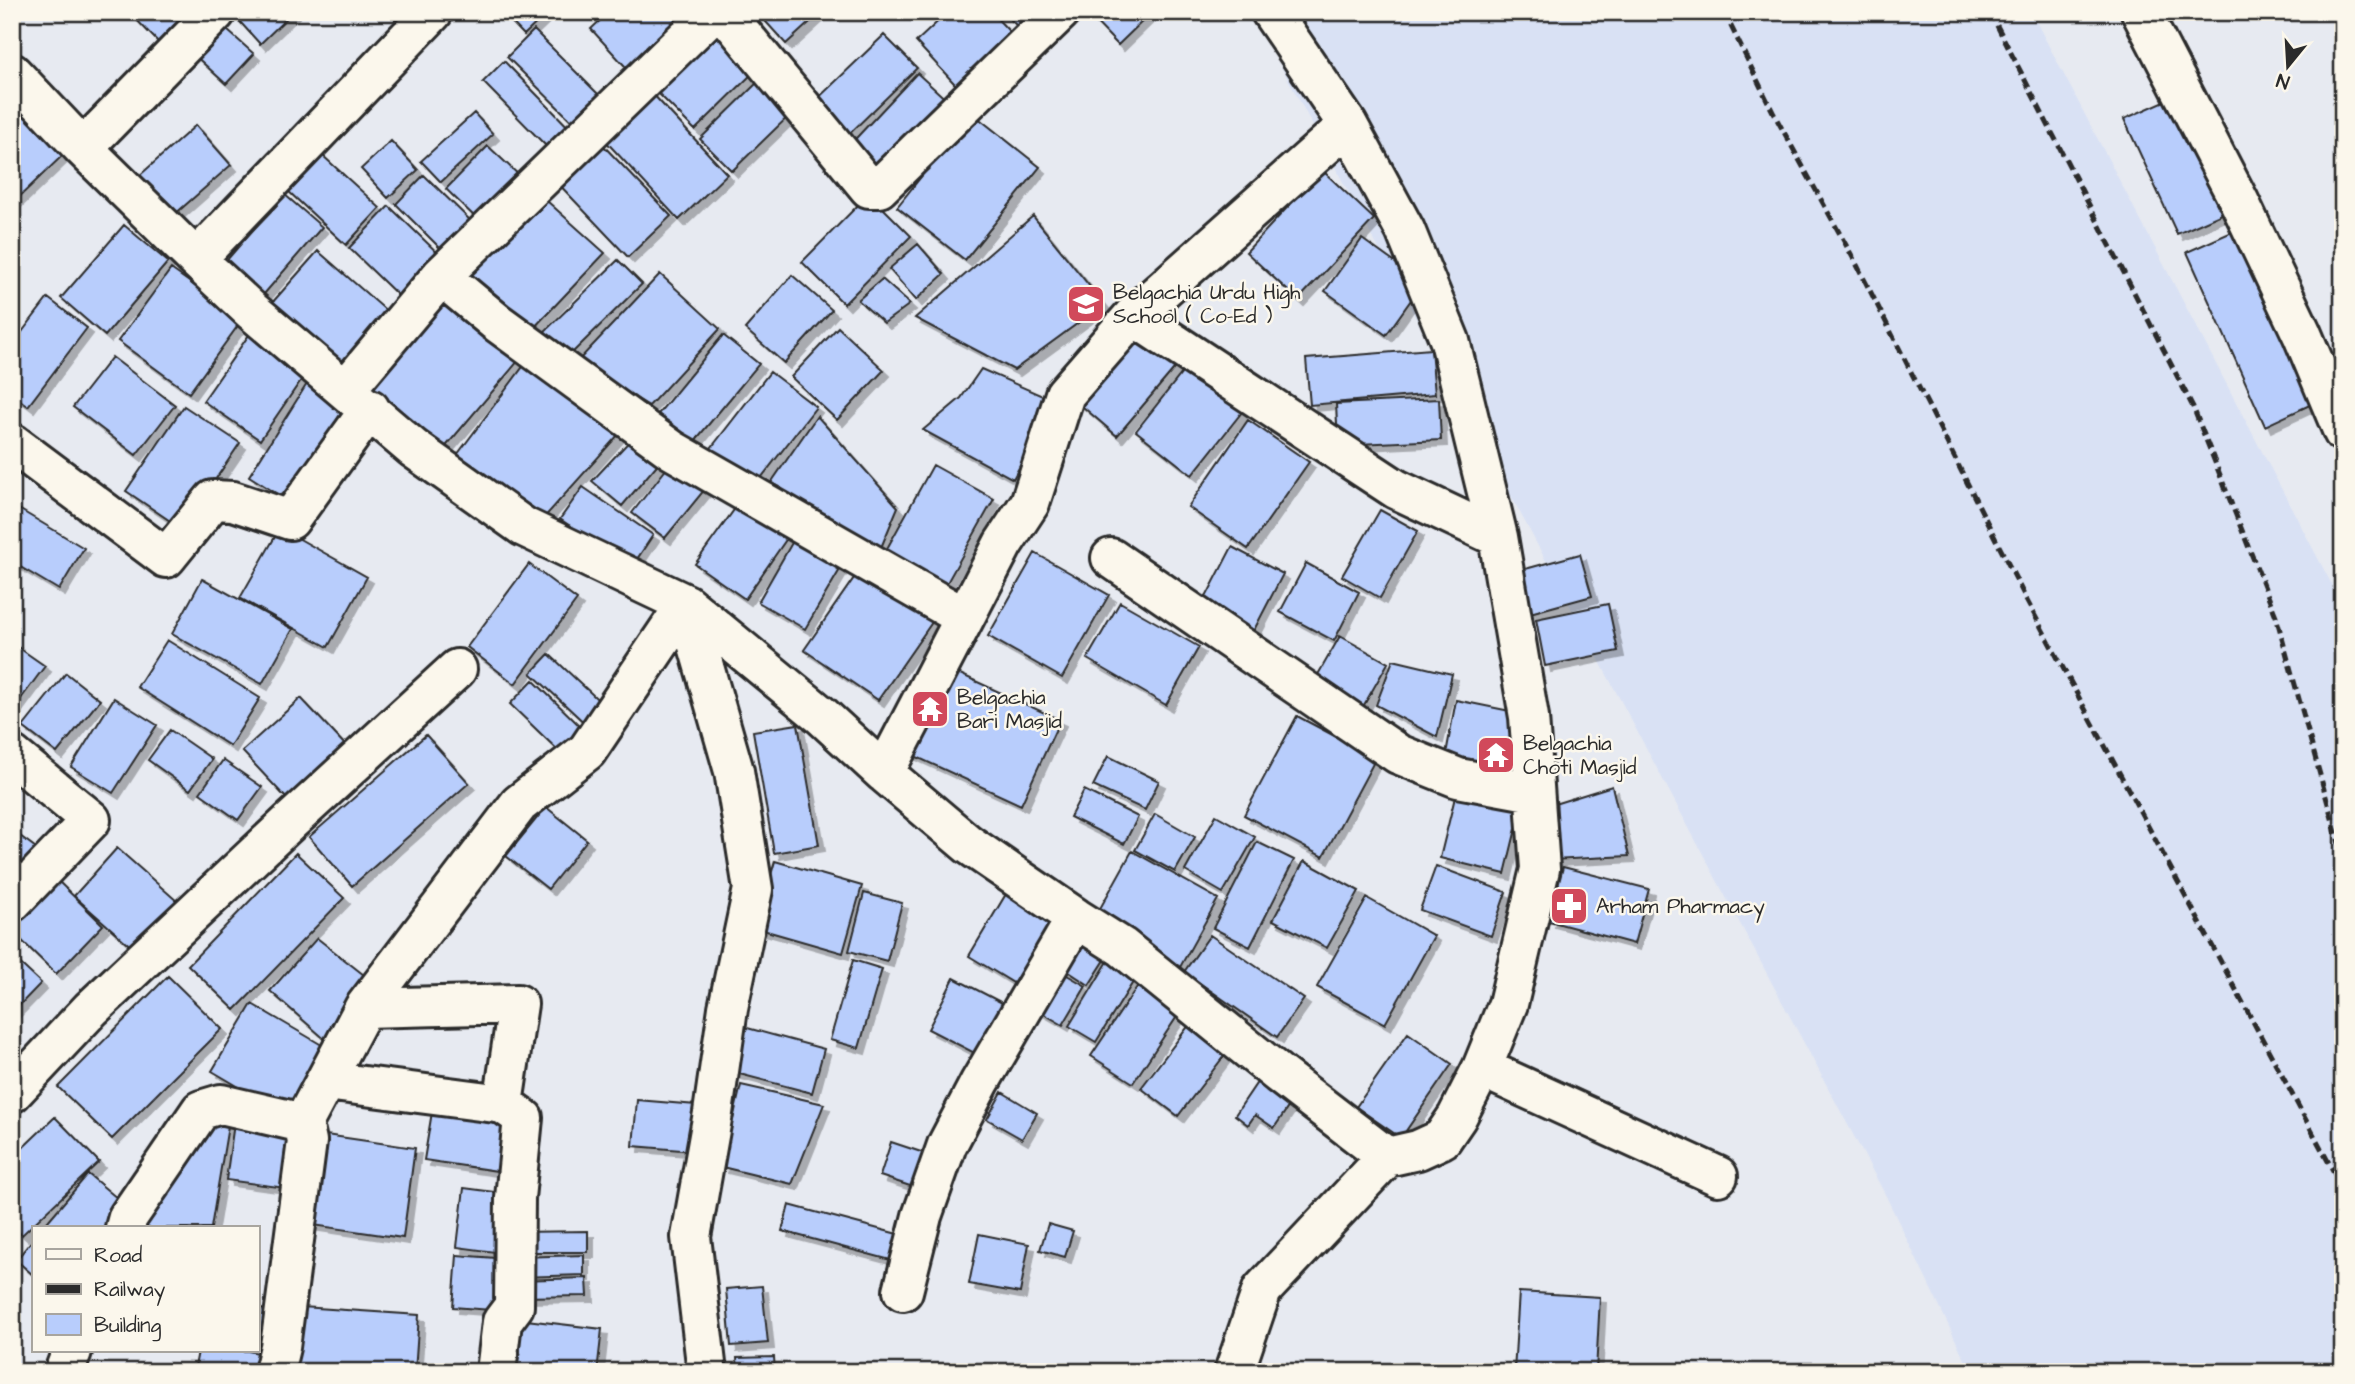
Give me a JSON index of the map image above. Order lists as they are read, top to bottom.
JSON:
{
  "places": {
    "school or university": ["Belgachia Urdu High School ( Co-Ed )"],
    "temple": ["Belgachia Bari Masjid", "Belgachia Choti Masjid"],
    "pharmacy": ["Arham Pharmacy"]
  },
  "legend": ["Road", "Railway", "Building"],
  "north": "bottom"
}
